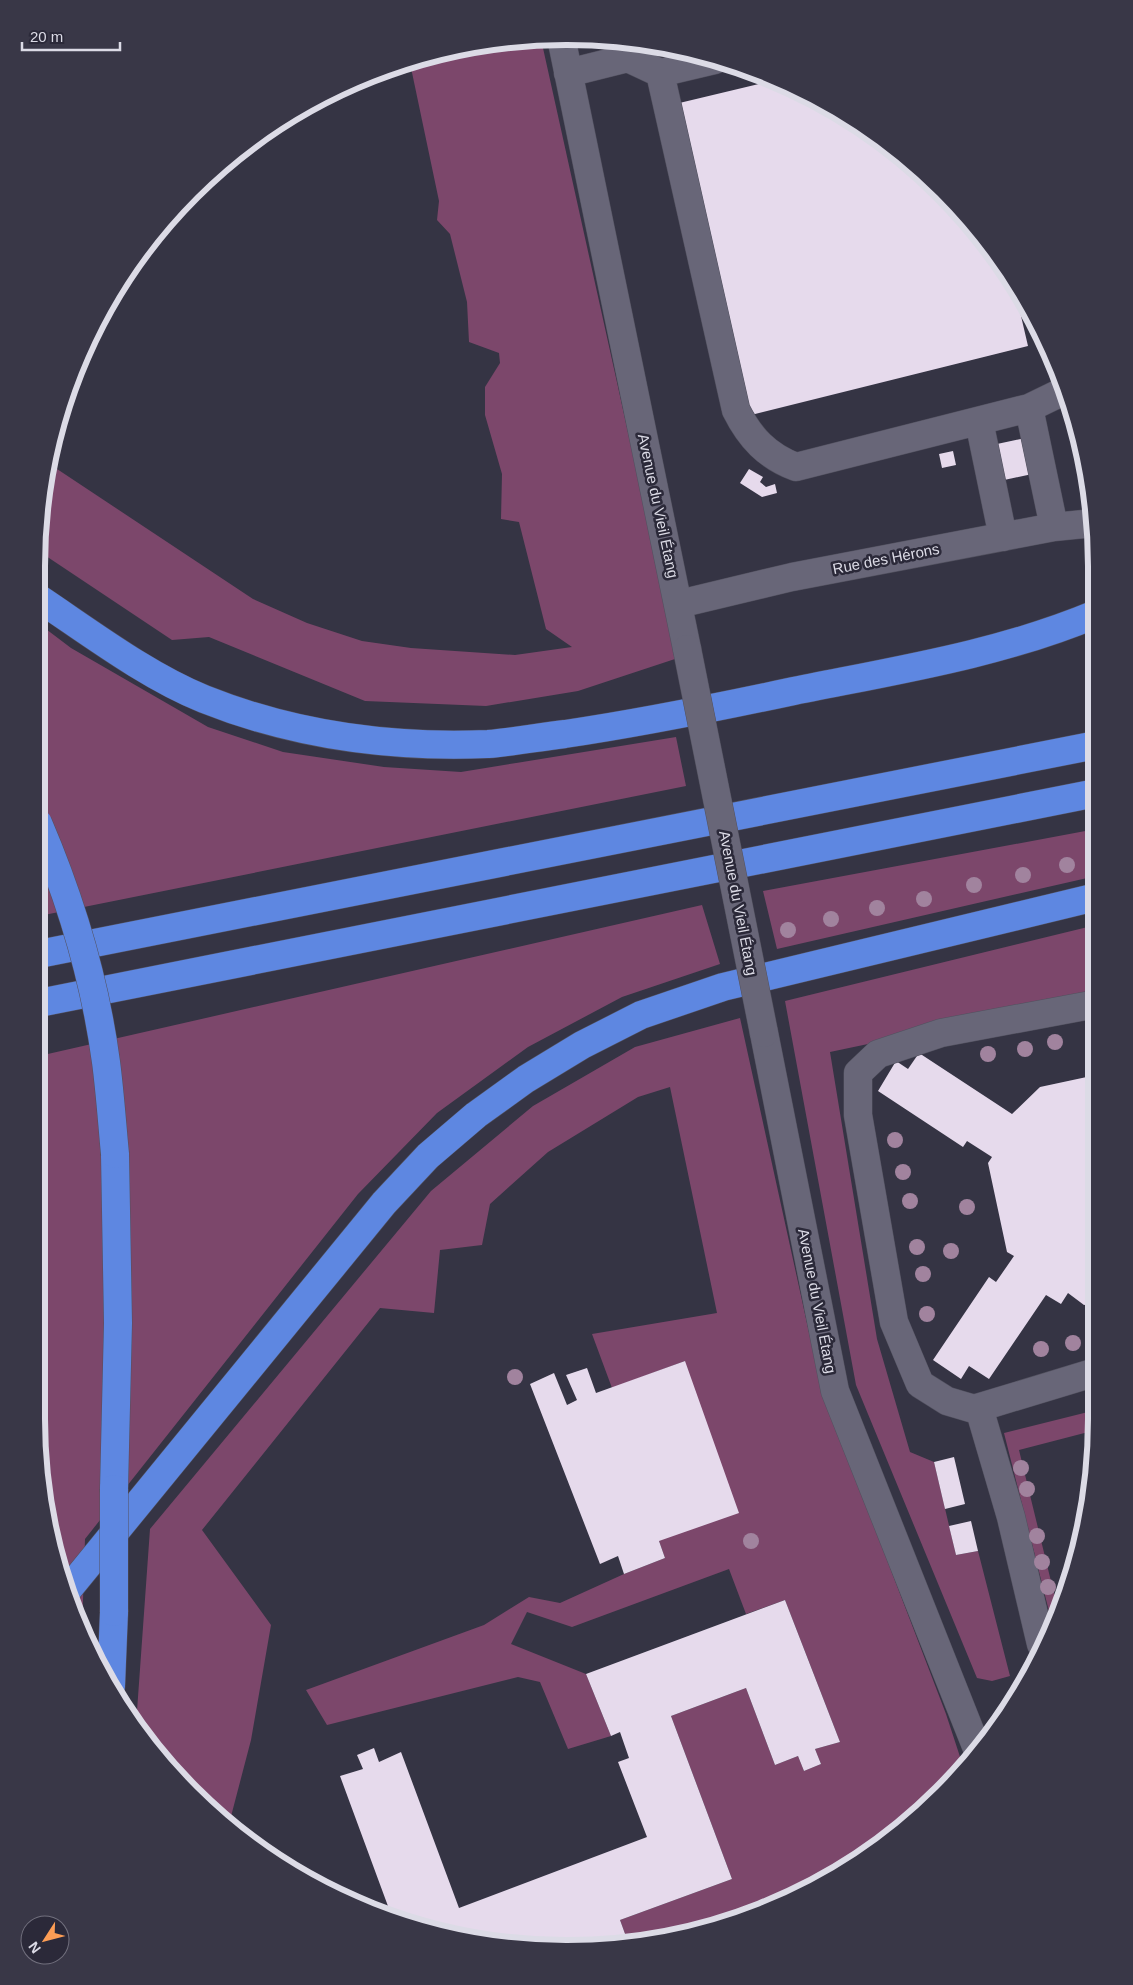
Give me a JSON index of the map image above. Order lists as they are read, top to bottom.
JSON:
{
  "streets": {
    "street": ["Avenue du Vieil Étang", "Rue des Hérons"]
  },
  "crossings": [
    ["Avenue du Vieil Étang", "Rue des Hérons"]
  ],
  "scale_bar": "20 m",
  "north": "bottom left"
}
